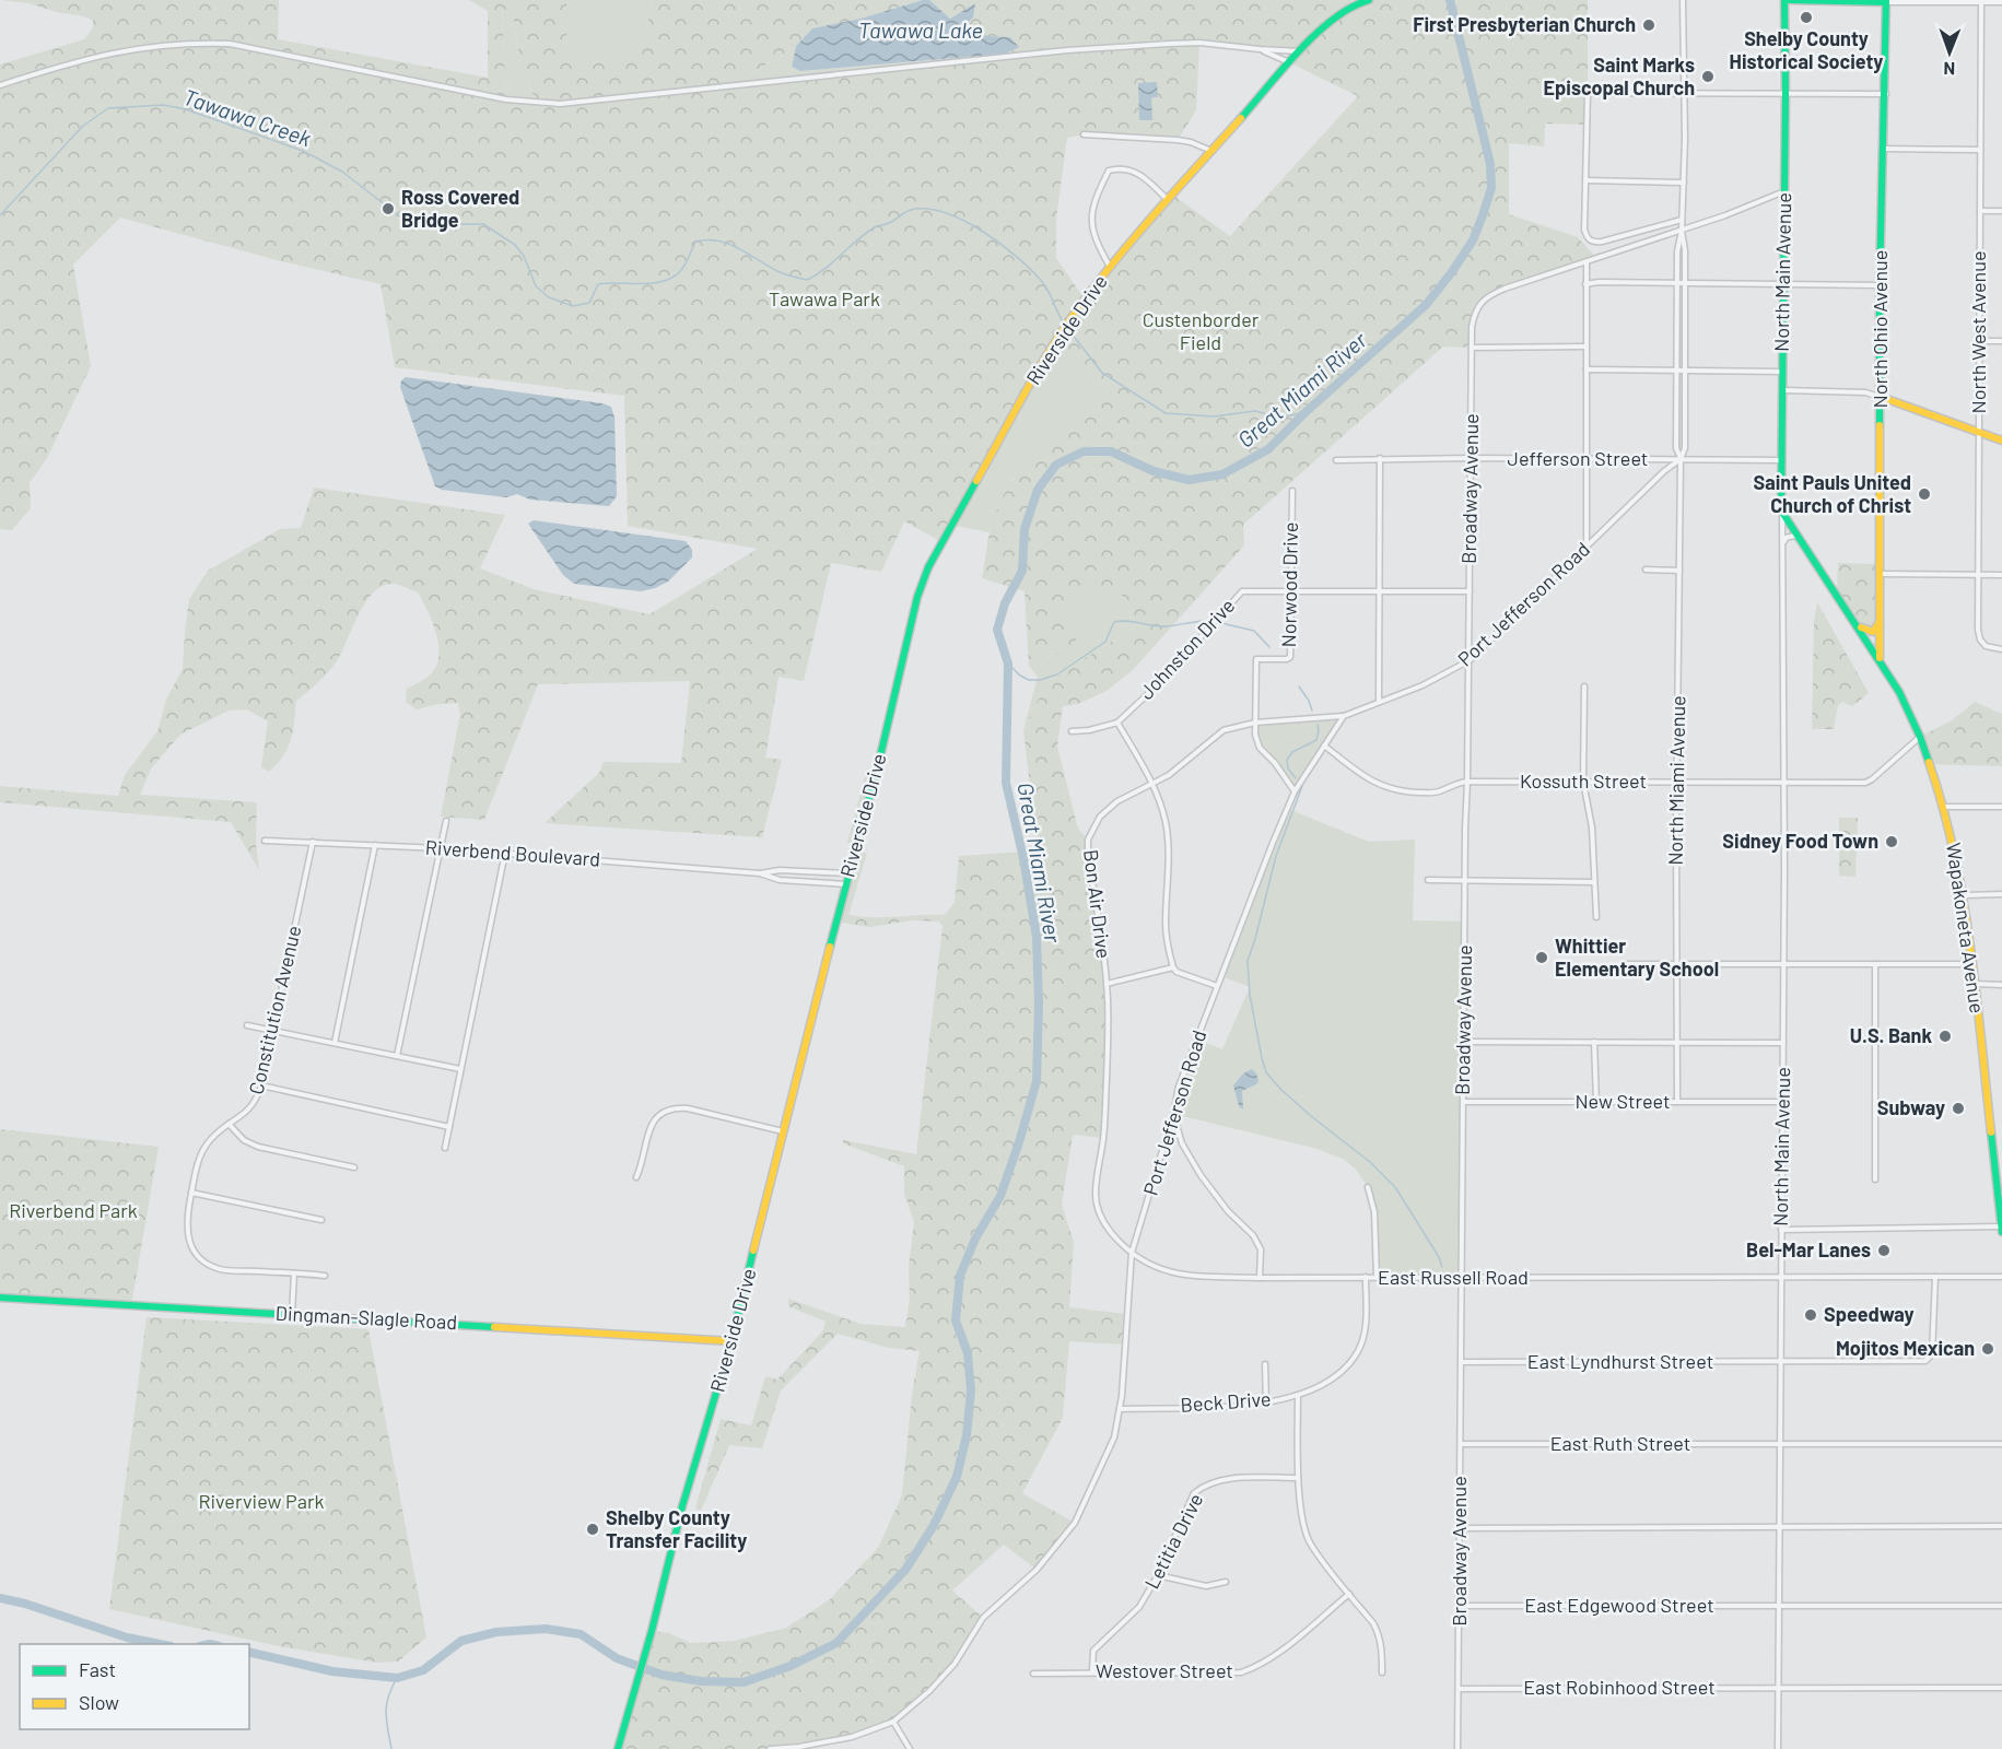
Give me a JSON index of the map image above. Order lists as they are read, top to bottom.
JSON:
{
  "streets": {
    "main road": [
      "North Main Avenue",
      "North Ohio Avenue",
      "Riverside Drive",
      "Wapakoneta Avenue",
      "Dingman-Slagle Road"
    ],
    "street": [
      "North West Avenue",
      "Jefferson Street",
      "Broadway Avenue",
      "Norwood Drive",
      "Port Jefferson Road",
      "Johnston Drive",
      "North Miami Avenue",
      "Kossuth Street",
      "Riverbend Boulevard",
      "Bon Air Drive",
      "Constitution Avenue",
      "New Street",
      "East Russell Road",
      "East Lyndhurst Street",
      "Beck Drive",
      "East Ruth Street",
      "Letitia Drive",
      "East Edgewood Street",
      "Westover Street",
      "East Robinhood Street"
    ]
  },
  "crossings": [
    ["North Main Avenue", "Jefferson Street"],
    ["North Main Avenue", "Kossuth Street"],
    ["North Main Avenue", "Wapakoneta Avenue"],
    ["North Main Avenue", "New Street"],
    ["North Main Avenue", "East Russell Road"],
    ["North Main Avenue", "East Lyndhurst Street"],
    ["North Main Avenue", "East Ruth Street"],
    ["North Main Avenue", "East Edgewood Street"],
    ["North Main Avenue", "East Robinhood Street"],
    ["North Ohio Avenue", "Wapakoneta Avenue"],
    ["Riverside Drive", "Dingman-Slagle Road"],
    ["Jefferson Street", "Broadway Avenue"],
    ["Jefferson Street", "Port Jefferson Road"],
    ["Jefferson Street", "North Miami Avenue"],
    ["Broadway Avenue", "Port Jefferson Road"],
    ["Broadway Avenue", "Johnston Drive"],
    ["Broadway Avenue", "Kossuth Street"],
    ["Broadway Avenue", "New Street"],
    ["Broadway Avenue", "East Russell Road"],
    ["Broadway Avenue", "East Lyndhurst Street"],
    ["Broadway Avenue", "East Ruth Street"],
    ["Broadway Avenue", "East Edgewood Street"],
    ["Broadway Avenue", "East Robinhood Street"],
    ["Norwood Drive", "Port Jefferson Road"],
    ["Norwood Drive", "Johnston Drive"],
    ["Norwood Drive", "Bon Air Drive"],
    ["Port Jefferson Road", "North Miami Avenue"],
    ["Port Jefferson Road", "Kossuth Street"],
    ["Port Jefferson Road", "Bon Air Drive"],
    ["Port Jefferson Road", "East Russell Road"],
    ["Port Jefferson Road", "Beck Drive"],
    ["North Miami Avenue", "Kossuth Street"],
    ["North Miami Avenue", "New Street"],
    ["Kossuth Street", "Wapakoneta Avenue"],
    ["Riverbend Boulevard", "Constitution Avenue"],
    ["Bon Air Drive", "East Russell Road"],
    ["East Russell Road", "East Lyndhurst Street"],
    ["East Russell Road", "Beck Drive"],
    ["Letitia Drive", "Westover Street"]
  ],
  "water": ["Tawawa Lake", "Tawawa Creek", "Great Miami River"],
  "parks": [
    "Tawawa Park",
    "Custenborder Field",
    "Riverbend Park",
    "Riverview Park"
  ],
  "places": [
    "Shelby County Historical Society",
    "First Presbyterian Church",
    "Saint Marks Episcopal Church",
    "Ross Covered Bridge",
    "Saint Pauls United Church of Christ",
    "Sidney Food Town",
    "Whittier Elementary School",
    "U.S. Bank",
    "Subway",
    "Bel-Mar Lanes",
    "Speedway",
    "Mojitos Mexican",
    "Shelby County Transfer Facility"
  ],
  "legend": ["Fast", "Slow"],
  "north": "bottom"
}
